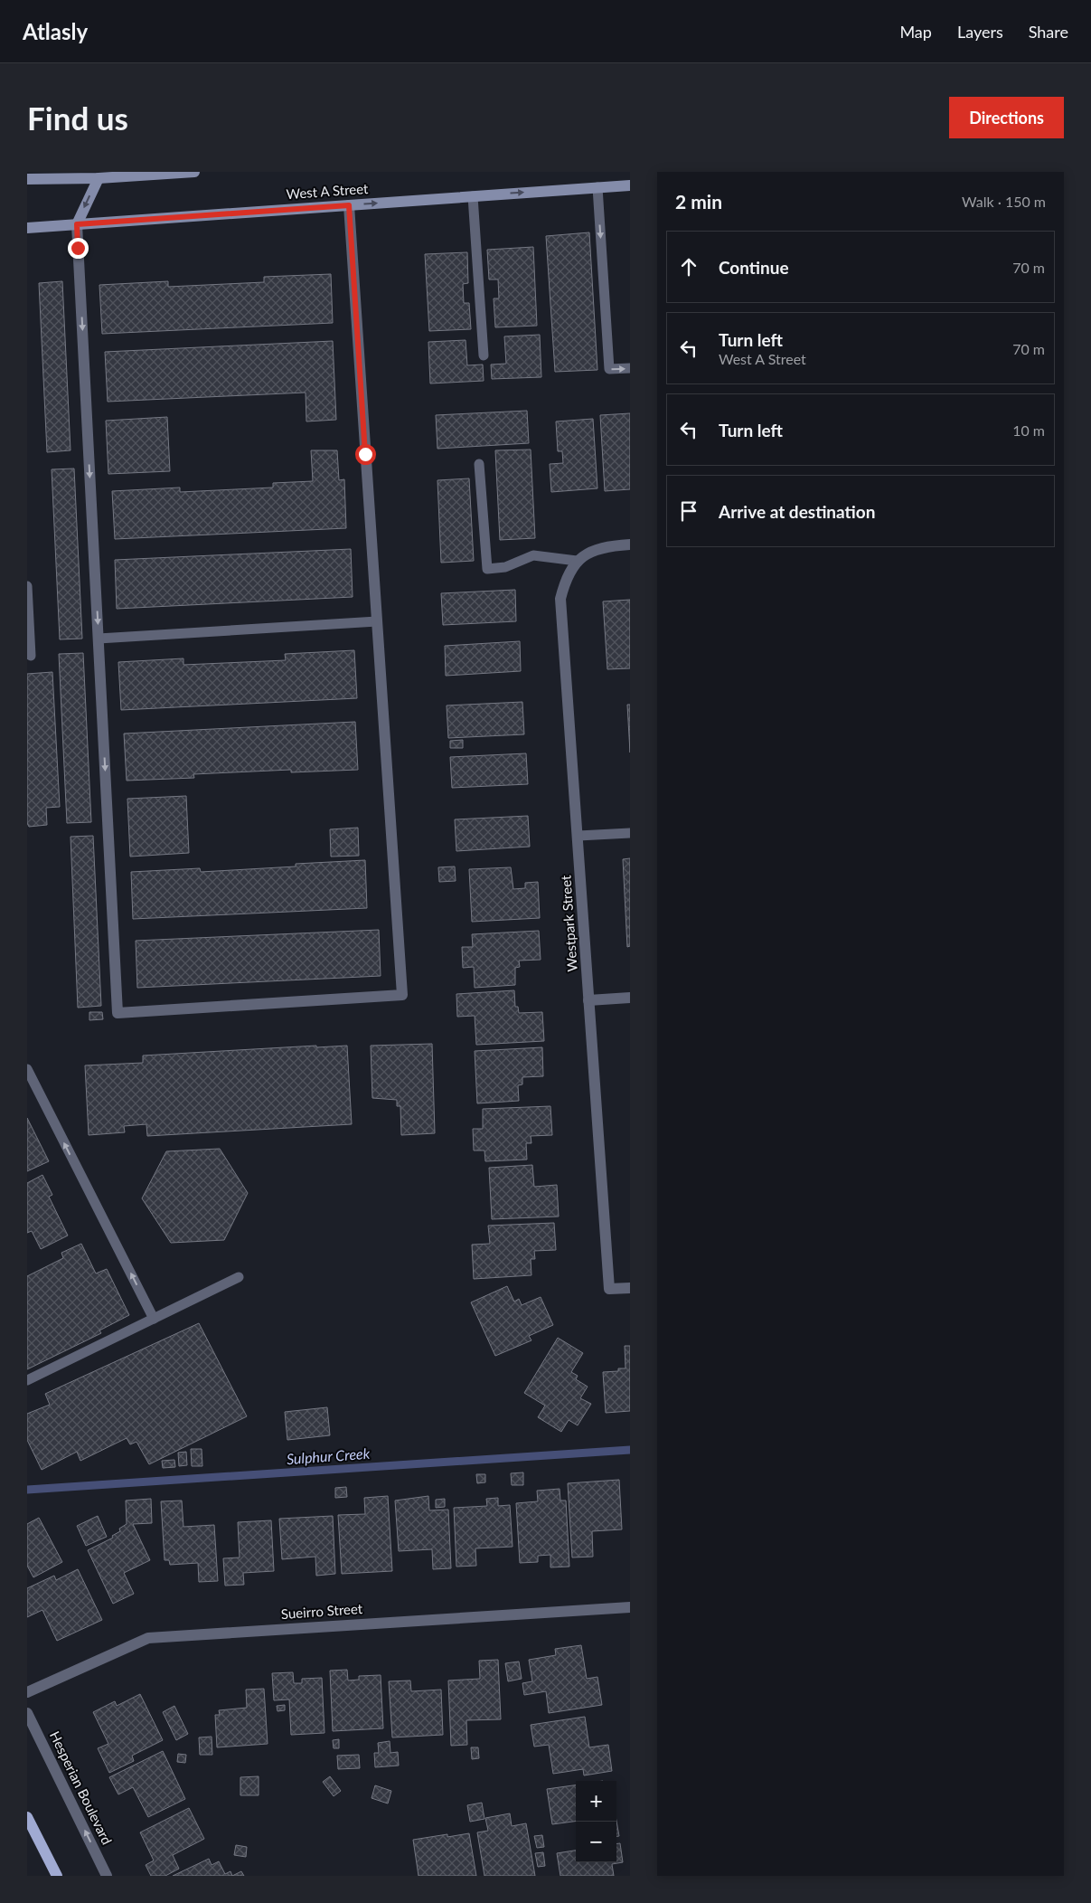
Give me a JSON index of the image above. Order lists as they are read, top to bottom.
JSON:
{
  "streets": {
    "main road": ["West A Street"],
    "street": ["Westpark Street", "Sueirro Street", "Hesperian Boulevard"]
  },
  "one_way": ["West A Street", "Hesperian Boulevard"],
  "water": ["Sulphur Creek"],
  "page": {
    "header": "Atlasly",
    "nav": ["Map", "Layers", "Share"],
    "buttons": "Directions",
    "title": "Find us",
    "heading": ["2 min", "Walk · 150 m"],
    "list": [
      ["Continue", "70 m"],
      ["Turn left", "West A Street", "70 m"],
      ["Turn left", "10 m"],
      "Arrive at destination"
    ],
    "map_buttons": ["+", "−"]
  }
}
